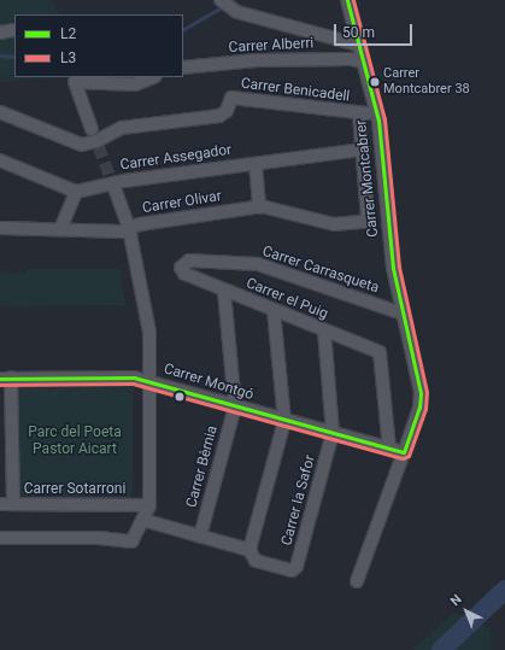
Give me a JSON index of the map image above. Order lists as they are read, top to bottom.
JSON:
{
  "streets": {
    "street": [
      "Carrer Alberri",
      "Carrer Benicadell",
      "Carrer Assegador",
      "Carrer Montcabrer",
      "Carrer Olivar",
      "Carrer Carrasqueta",
      "Carrer el Puig",
      "Carrer Montgó",
      "Carrer Bèrnia",
      "Carrer Sotarroni",
      "Carrer la Safor"
    ]
  },
  "crossings": [
    ["Carrer Alberri", "Carrer Montcabrer"],
    ["Carrer Benicadell", "Carrer Montcabrer"],
    ["Carrer Assegador", "Carrer Montcabrer"],
    ["Carrer Montcabrer", "Carrer Olivar"],
    ["Carrer Montcabrer", "Carrer Carrasqueta"],
    ["Carrer Montcabrer", "Carrer Montgó"],
    ["Carrer Carrasqueta", "Carrer el Puig"],
    ["Carrer el Puig", "Carrer Montgó"],
    ["Carrer el Puig", "Carrer Bèrnia"],
    ["Carrer el Puig", "Carrer la Safor"],
    ["Carrer Montgó", "Carrer Bèrnia"],
    ["Carrer Montgó", "Carrer la Safor"]
  ],
  "parks": ["Parc del Poeta Pastor Aicart"],
  "places": ["Carrer Montcabrer 38"],
  "lines": ["transit line L2", "transit line L3"],
  "legend": ["L2", "L3"],
  "scale_bar": "50 m",
  "north": "top left"
}
